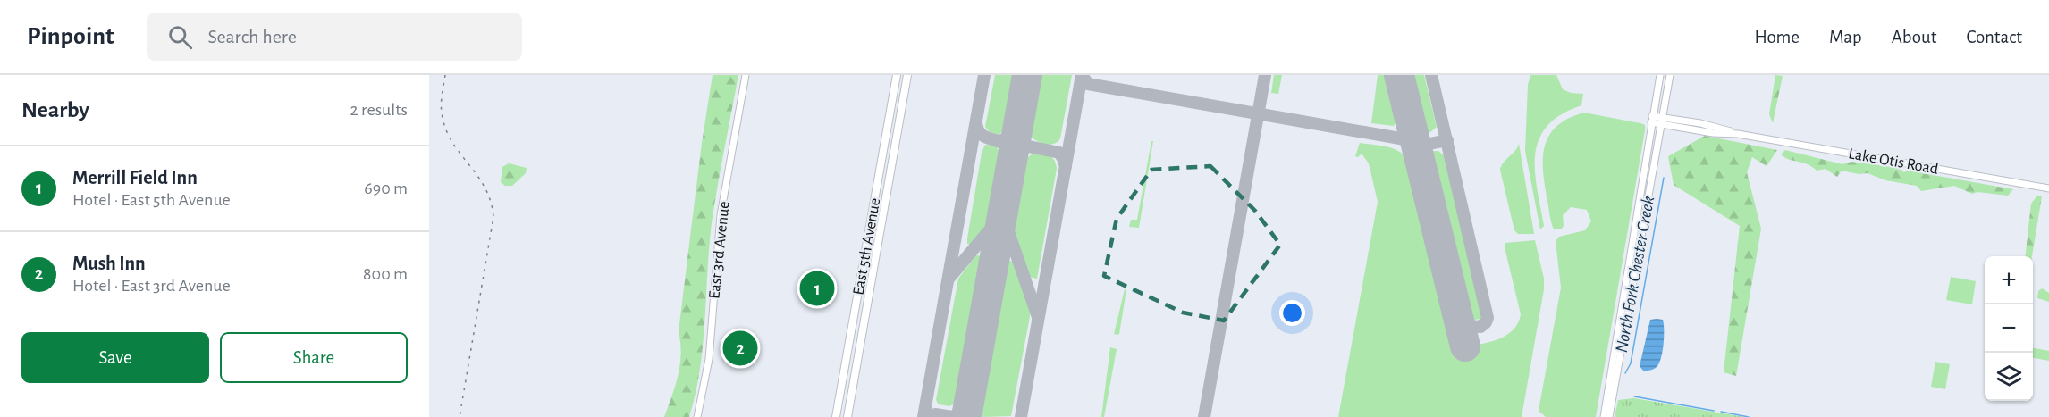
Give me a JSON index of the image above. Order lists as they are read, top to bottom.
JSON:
{
  "streets": {
    "highway": ["East 5th Avenue"],
    "main road": ["Lake Otis Road", "East 3rd Avenue"]
  },
  "water": ["North Fork Chester Creek"],
  "page": {
    "header": "Pinpoint",
    "search": "Search here",
    "nav": [
      "Home",
      "Map",
      "About",
      "Contact"
    ],
    "heading": ["Nearby", "2 results"],
    "list": [
      {
        "mark": "1",
        "name": "Merrill Field Inn",
        "note": "Hotel · East 5th Avenue",
        "value": "690 m"
      },
      {
        "mark": "2",
        "name": "Mush Inn",
        "note": "Hotel · East 3rd Avenue",
        "value": "800 m"
      }
    ],
    "map_buttons": ["+", "−"],
    "pins": ["1", "2"],
    "buttons": ["Save", "Share"]
  }
}
